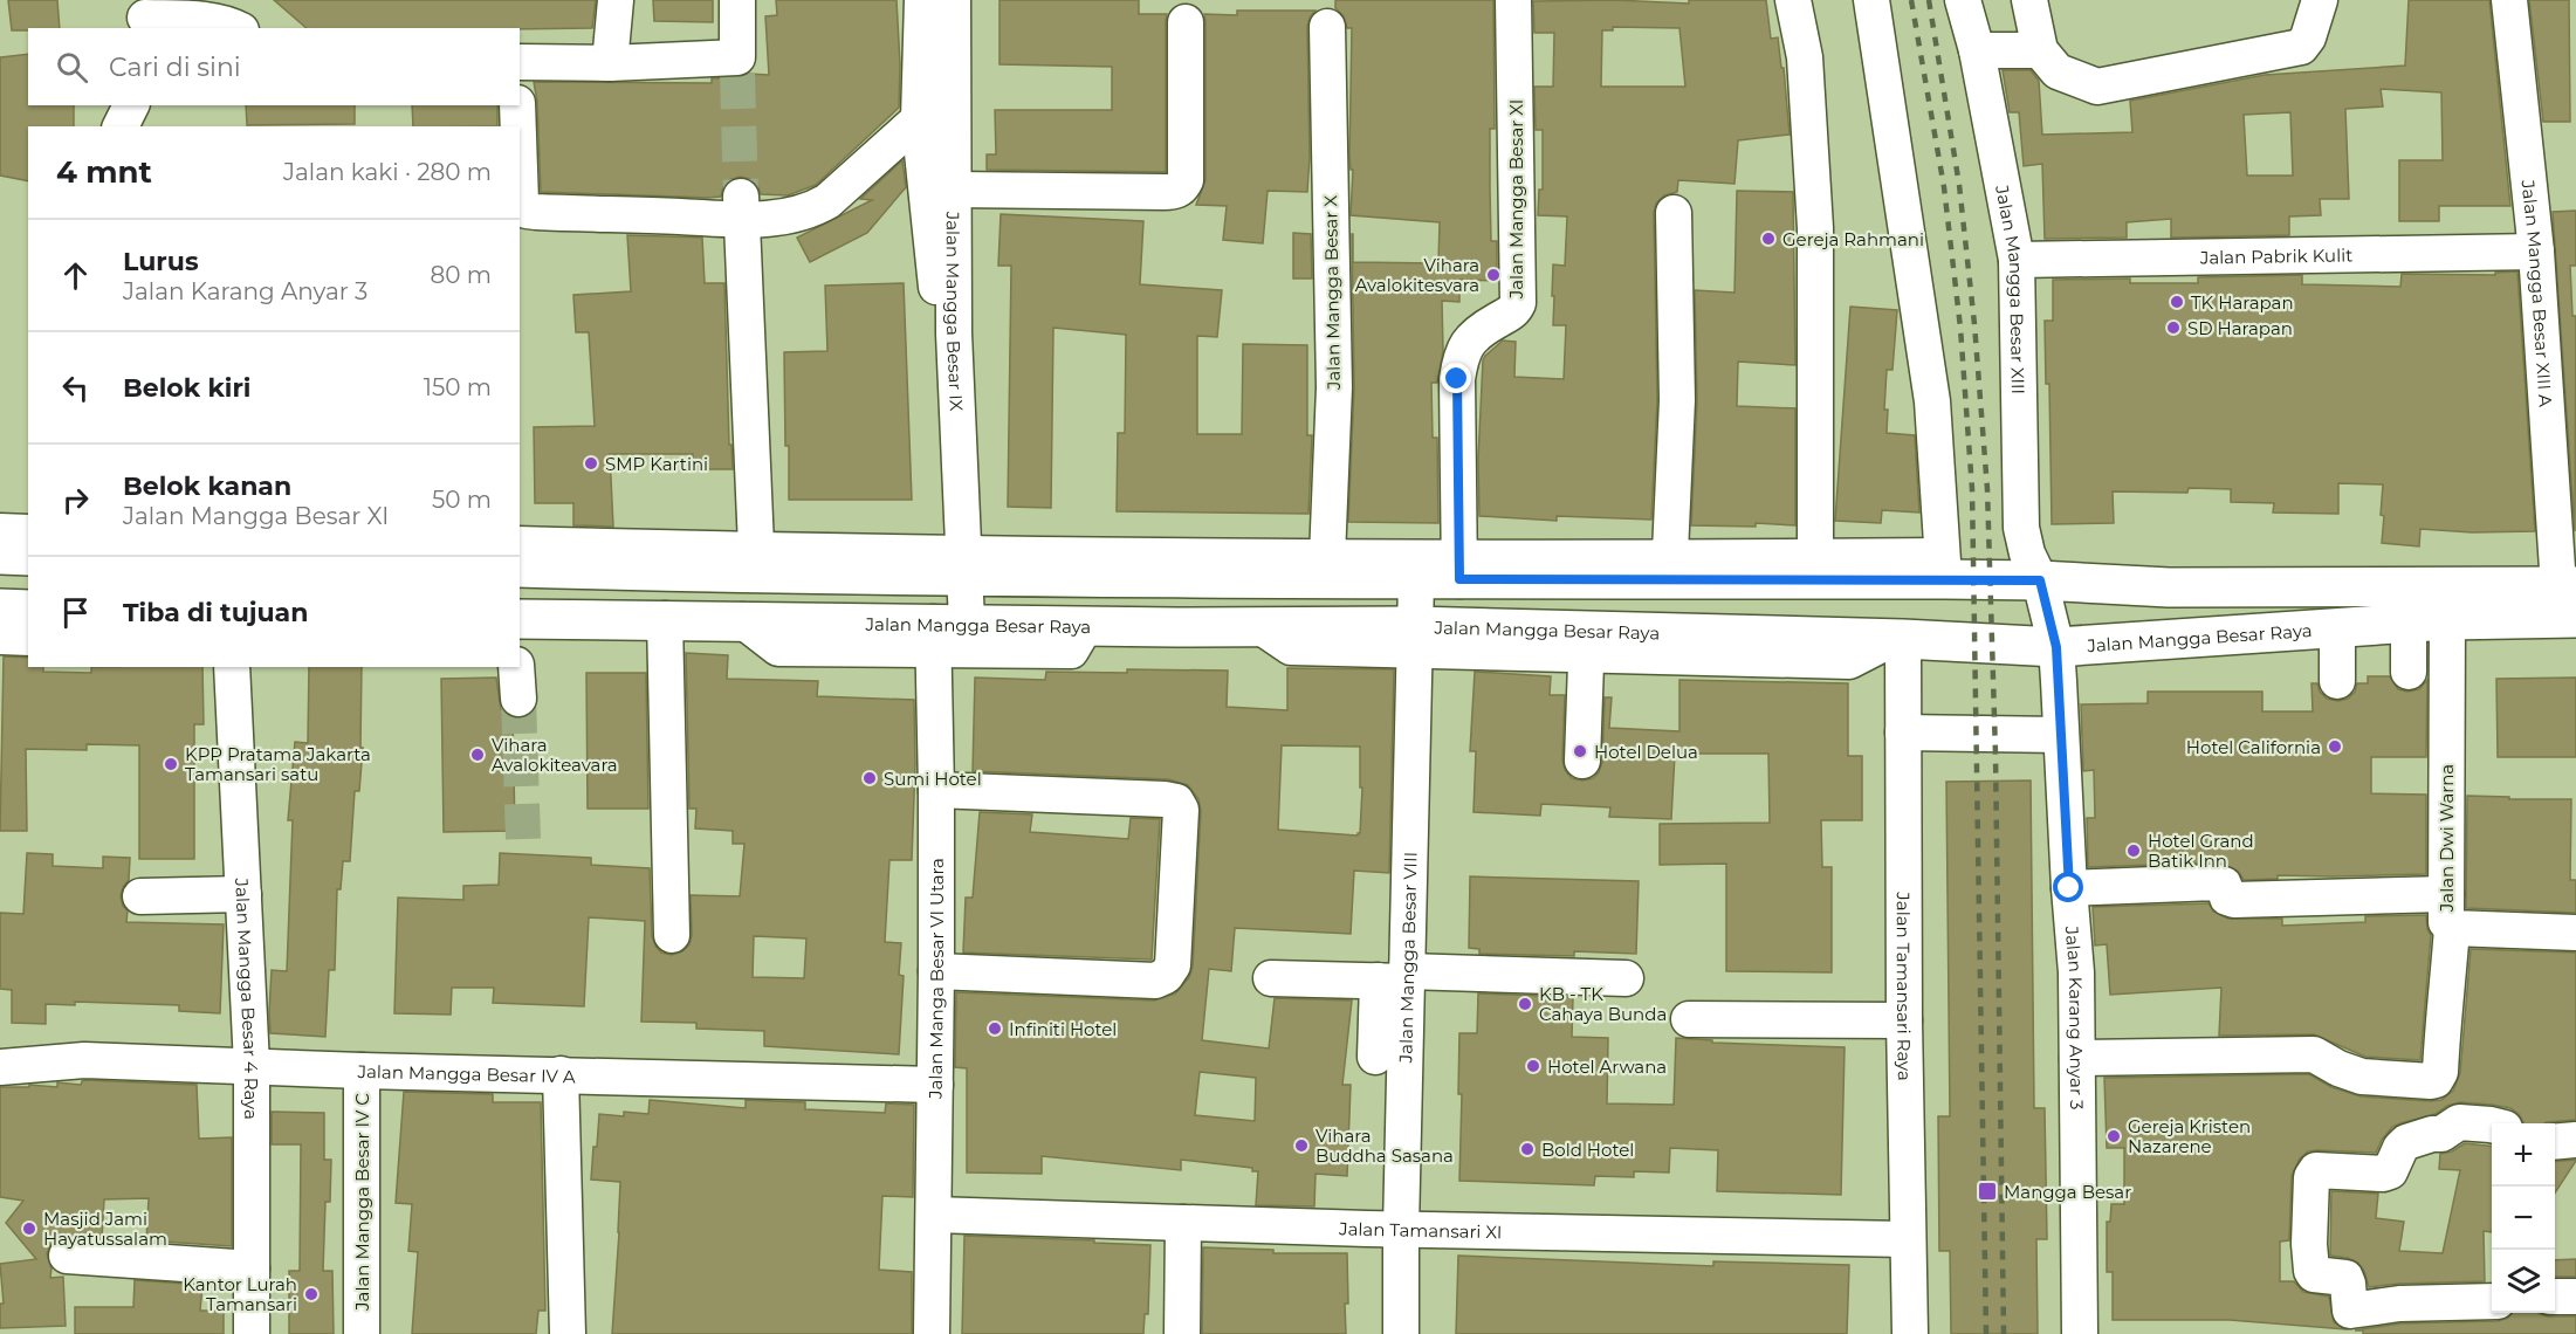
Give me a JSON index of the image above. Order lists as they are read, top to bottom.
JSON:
{
  "streets": {
    "main road": ["Jalan Mangga Besar Raya"],
    "street": [
      "Jalan Mangga Besar XI",
      "Jalan Pabrik Kulit",
      "Jalan Mangga Besar XIII",
      "Jalan Mangga Besar X",
      "Jalan Mangga Besar XIII A",
      "Jalan Mangga Besar IX",
      "Jalan Dwi Warna",
      "Jalan Mangga Besar VIII",
      "Jalan Manga Besar VI Utara",
      "Jalan Tamansari Raya",
      "Jalan Mangga Besar 4 Raya",
      "Jalan Karang Anyar 3",
      "Jalan Mangga Besar IV A",
      "Jalan Mangga Besar IV C",
      "Jalan Tamansari XI"
    ]
  },
  "crossings": [
    ["Jalan Pabrik Kulit", "Jalan Mangga Besar XIII"],
    ["Jalan Pabrik Kulit", "Jalan Mangga Besar XIII A"],
    ["Jalan Mangga Besar XIII", "Jalan Karang Anyar 3"],
    ["Jalan Mangga Besar XIII A", "Jalan Mangga Besar Raya"],
    ["Jalan Mangga Besar IX", "Jalan Mangga Besar Raya"],
    ["Jalan Mangga Besar IX", "Jalan Manga Besar VI Utara"],
    ["Jalan Mangga Besar Raya", "Jalan Dwi Warna"],
    ["Jalan Mangga Besar Raya", "Jalan Mangga Besar VIII"],
    ["Jalan Mangga Besar Raya", "Jalan Manga Besar VI Utara"],
    ["Jalan Mangga Besar Raya", "Jalan Tamansari Raya"],
    ["Jalan Mangga Besar Raya", "Jalan Karang Anyar 3"],
    ["Jalan Mangga Besar VIII", "Jalan Tamansari XI"],
    ["Jalan Manga Besar VI Utara", "Jalan Mangga Besar IV A"],
    ["Jalan Manga Besar VI Utara", "Jalan Tamansari XI"],
    ["Jalan Tamansari Raya", "Jalan Tamansari XI"],
    ["Jalan Mangga Besar 4 Raya", "Jalan Mangga Besar IV A"],
    ["Jalan Mangga Besar IV A", "Jalan Mangga Besar IV C"]
  ],
  "places": {
    "other": [
      "Gereja Rahmani",
      "Vihara Avalokitesvara",
      "TK Harapan",
      "SD Harapan",
      "SMP Kartini",
      "Hotel California",
      "Hotel Delua",
      "Vihara Avalokiteavara",
      "KPP Pratama Jakarta Tamansari satu",
      "Sumi Hotel",
      "Hotel Grand Batik Inn",
      "KB - TK Cahaya Bunda",
      "Infiniti Hotel",
      "Hotel Arwana",
      "Gereja Kristen Nazarene",
      "Vihara Buddha Sasana",
      "Bold Hotel",
      "Masjid Jami Hayatussalam",
      "Kantor Lurah Tamansari"
    ],
    "transit": ["Mangga Besar"]
  },
  "page": {
    "search": "Cari di sini",
    "heading": ["4 mnt", "Jalan kaki · 280 m"],
    "list": [
      ["Lurus", "Jalan Karang Anyar 3", "80 m"],
      ["Belok kiri", "150 m"],
      ["Belok kanan", "Jalan Mangga Besar XI", "50 m"],
      "Tiba di tujuan"
    ],
    "map_buttons": ["+", "−"]
  }
}
